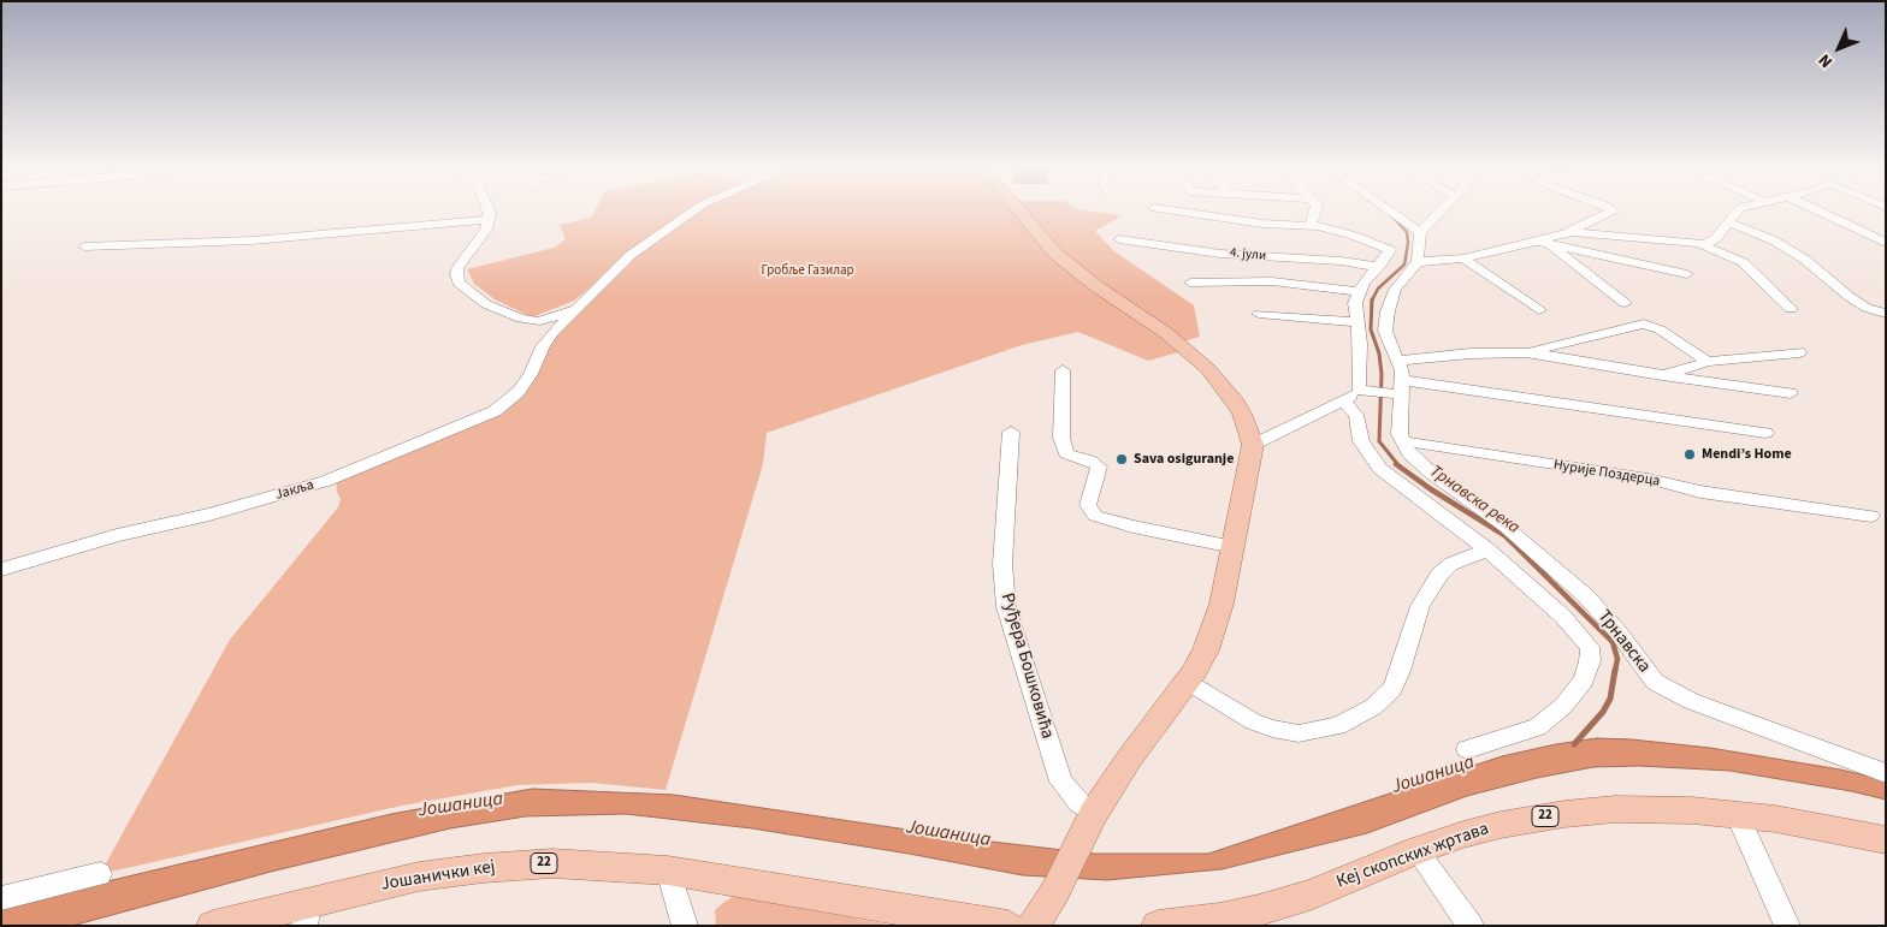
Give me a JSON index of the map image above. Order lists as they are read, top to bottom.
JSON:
{
  "streets": {
    "main road": ["22", "Кеј скопских жртава", "Јошанички кеј"],
    "street": [
      "4. јули",
      "Нурије Поздерца",
      "Јакља",
      "Трнавска",
      "Руђера Бошковића"
    ]
  },
  "crossings": [
    ["Нурије Поздерца", "Трнавска"]
  ],
  "water": ["Трнавска река", "Јошаница"],
  "parks": ["Гробље Газилар"],
  "places": ["Mendi’s Home", "Sava osiguranje"],
  "north": "bottom left"
}
